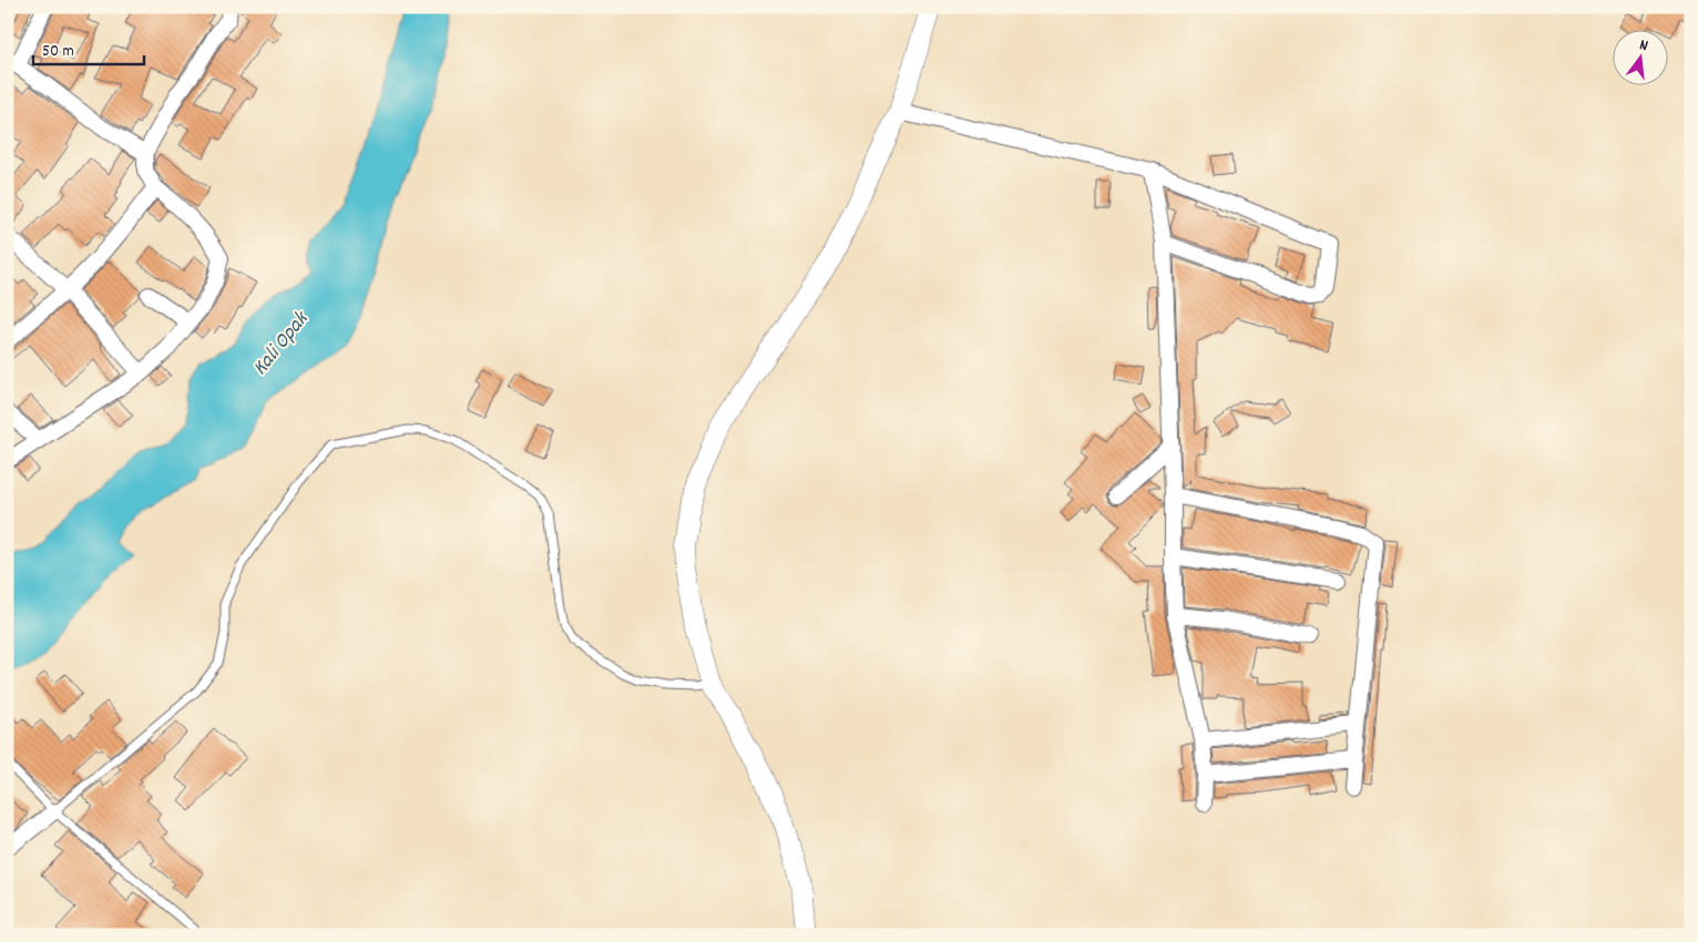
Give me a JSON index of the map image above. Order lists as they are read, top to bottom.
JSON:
{
  "water": ["Kali Opak"],
  "scale_bar": "50 m",
  "north": "top"
}
